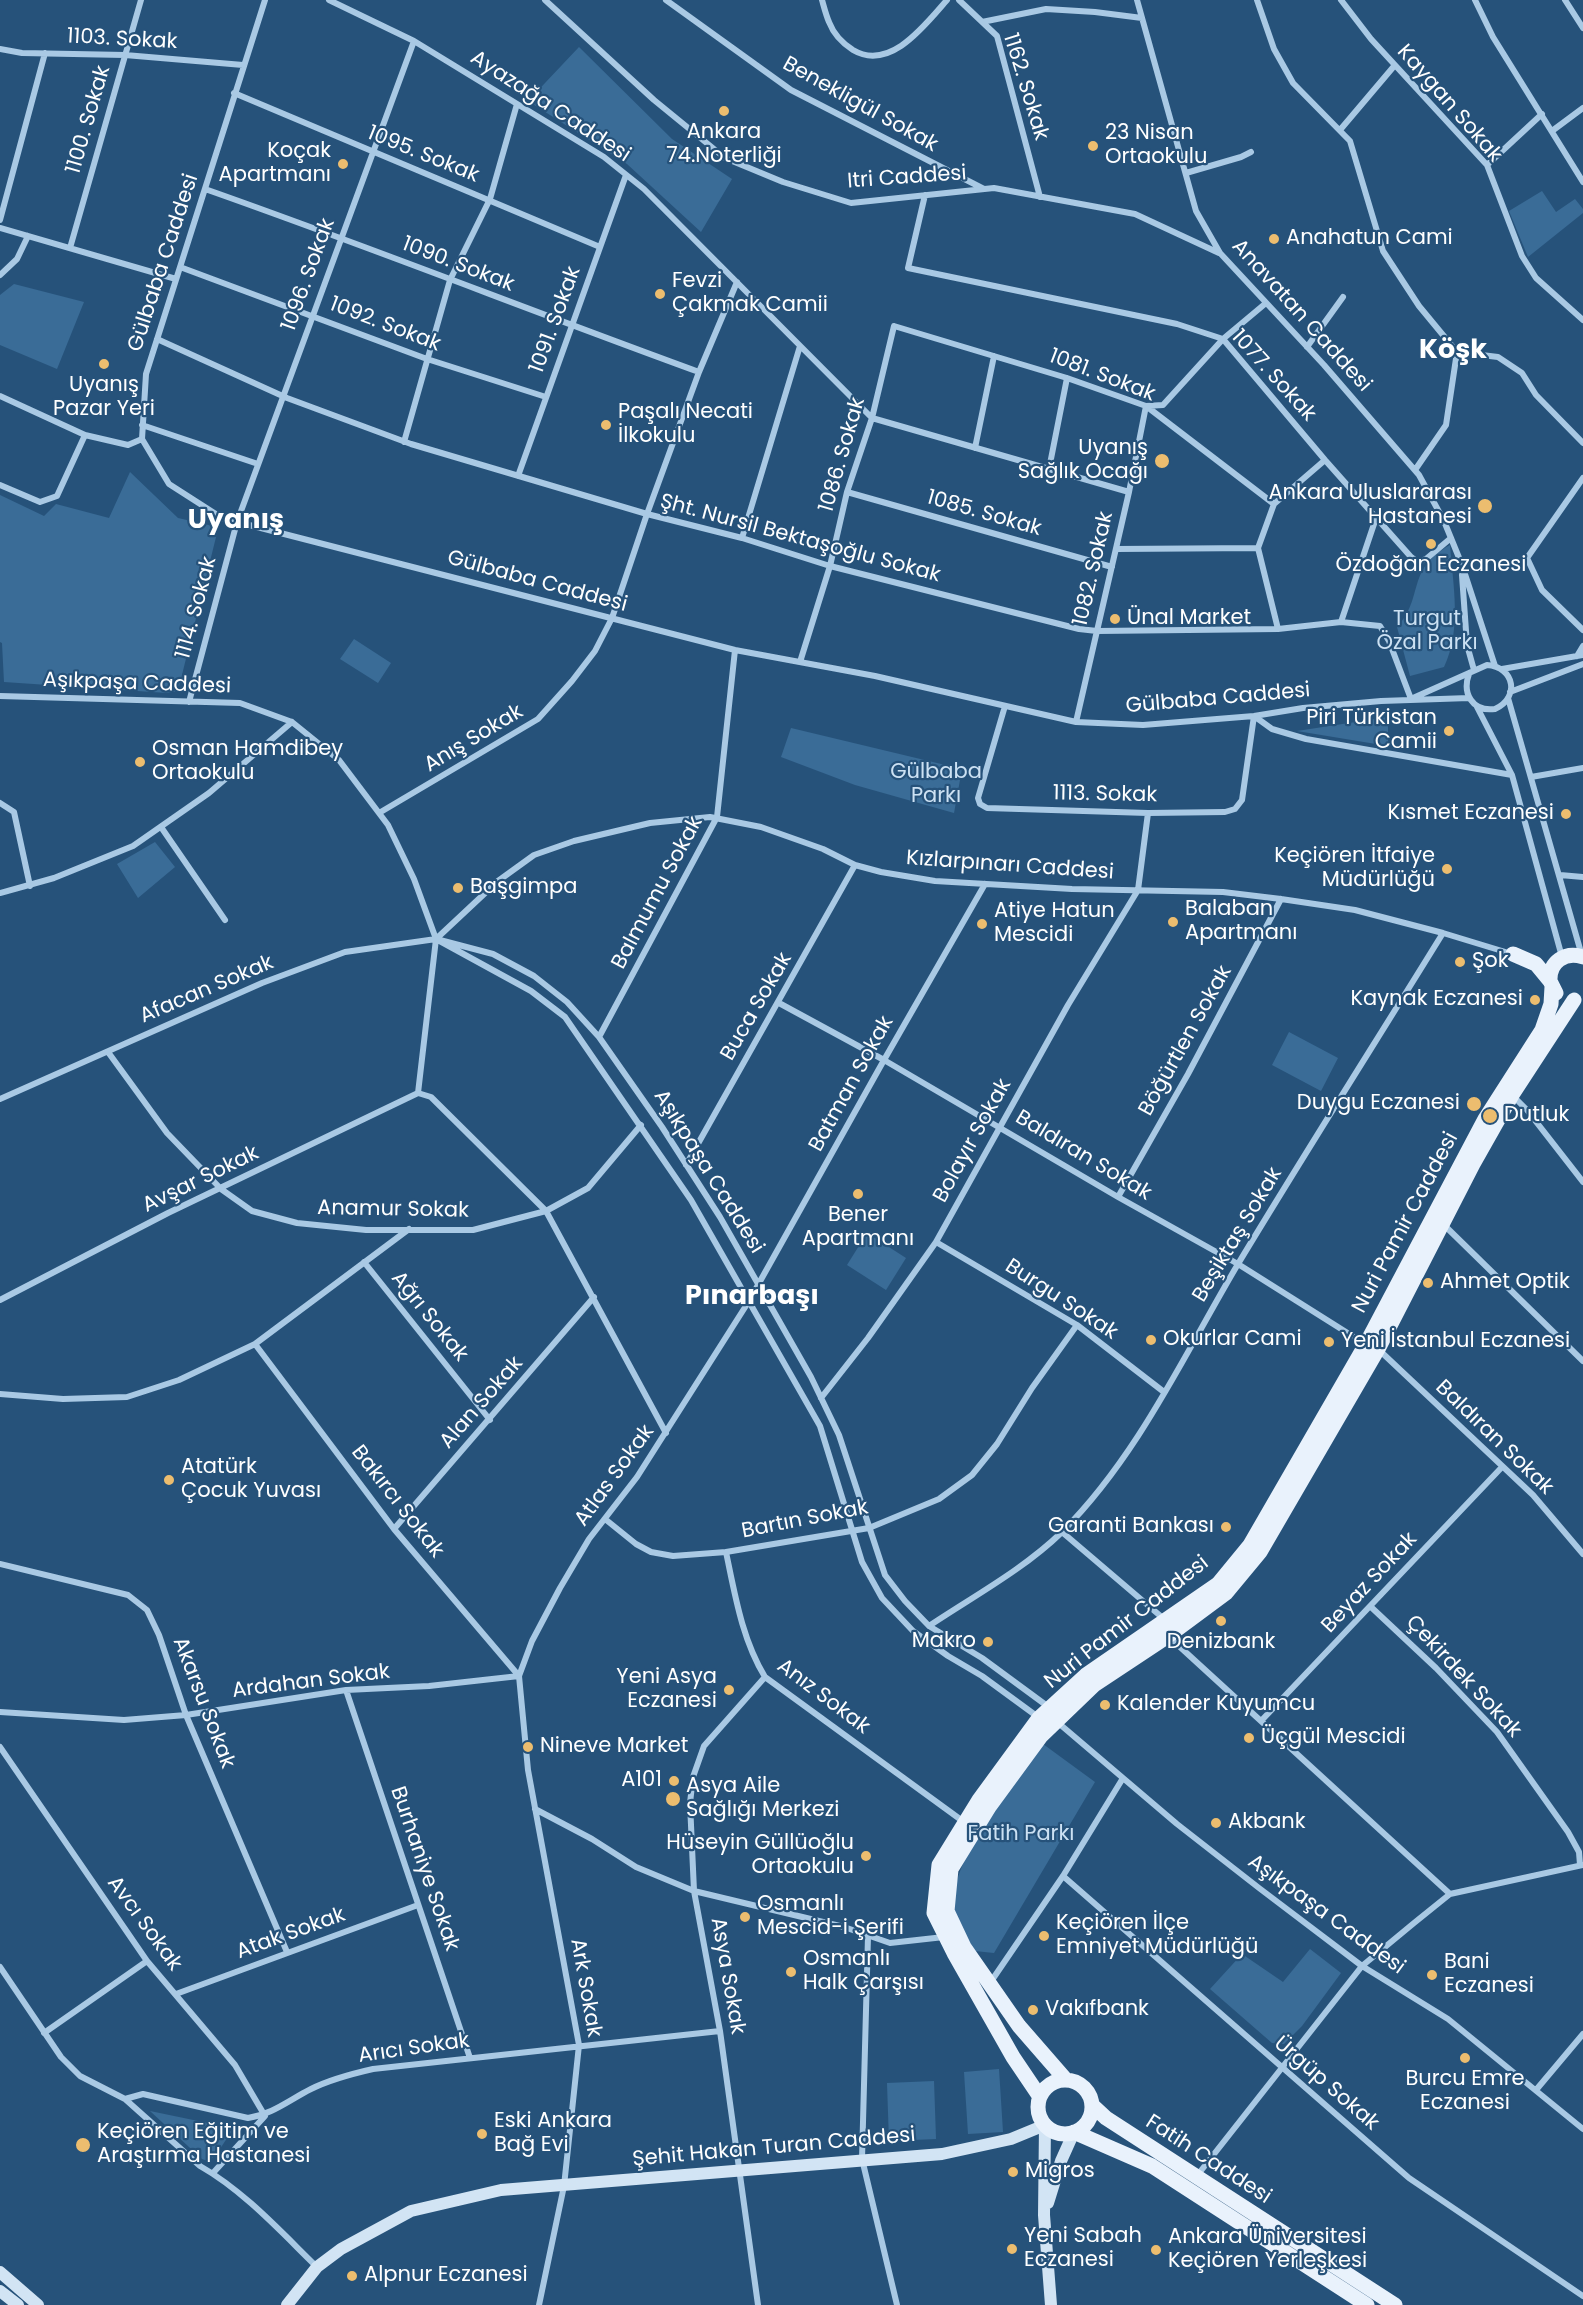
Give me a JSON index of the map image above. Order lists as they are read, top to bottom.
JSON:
{
  "streets": {
    "main road": ["Nuri Pamir Caddesi", "Şehit Hakan Turan Caddesi", "Fatih Caddesi"],
    "street": [
      "1103. Sokak",
      "1162. Sokak",
      "Kaygan Sokak",
      "Benekligül Sokak",
      "Ayazağa Caddesi",
      "1100. Sokak",
      "1095. Sokak",
      "Itri Caddesi",
      "Gülbaba Caddesi",
      "1090. Sokak",
      "1096. Sokak",
      "Anavatan Caddesi",
      "1091. Sokak",
      "1092. Sokak",
      "1081. Sokak",
      "1077. Sokak",
      "1086. Sokak",
      "1085. Sokak",
      "Şht. Nursil Bektaşoğlu Sokak",
      "1082. Sokak",
      "1114. Sokak",
      "Aşıkpaşa Caddesi",
      "Anış Sokak",
      "1113. Sokak",
      "Kızlarpınarı Caddesi",
      "Balmumu Sokak",
      "Afacan Sokak",
      "Buca Sokak",
      "Böğürtlen Sokak",
      "Batman Sokak",
      "Bolayır Sokak",
      "Baldıran Sokak",
      "Avşar Sokak",
      "Anamur Sokak",
      "Beşiktaş Sokak",
      "Burgu Sokak",
      "Ağrı Sokak",
      "Alan Sokak",
      "Atlas Sokak",
      "Bakırcı Sokak",
      "Bartın Sokak",
      "Beyaz Sokak",
      "Çekirdek Sokak",
      "Ardahan Sokak",
      "Anız Sokak",
      "Akarsu Sokak",
      "Burhaniye Sokak",
      "Avcı Sokak",
      "Atak Sokak",
      "Asya Sokak",
      "Ark Sokak",
      "Arıcı Sokak",
      "Ürgüp Sokak"
    ]
  },
  "crossings": [
    ["1103. Sokak", "1100. Sokak"],
    ["1103. Sokak", "Gülbaba Caddesi"],
    ["1162. Sokak", "Itri Caddesi"],
    ["Benekligül Sokak", "Itri Caddesi"],
    ["Ayazağa Caddesi", "1096. Sokak"],
    ["Ayazağa Caddesi", "1091. Sokak"],
    ["Ayazağa Caddesi", "1086. Sokak"],
    ["Ayazağa Caddesi", "1082. Sokak"],
    ["Ayazağa Caddesi", "Anış Sokak"],
    ["1095. Sokak", "Gülbaba Caddesi"],
    ["1095. Sokak", "1096. Sokak"],
    ["1095. Sokak", "1091. Sokak"],
    ["Itri Caddesi", "Anavatan Caddesi"],
    ["Itri Caddesi", "1077. Sokak"],
    ["Gülbaba Caddesi", "1090. Sokak"],
    ["Gülbaba Caddesi", "1096. Sokak"],
    ["Gülbaba Caddesi", "1092. Sokak"],
    ["Gülbaba Caddesi", "1086. Sokak"],
    ["Gülbaba Caddesi", "Şht. Nursil Bektaşoğlu Sokak"],
    ["Gülbaba Caddesi", "1082. Sokak"],
    ["Gülbaba Caddesi", "1114. Sokak"],
    ["Gülbaba Caddesi", "Anış Sokak"],
    ["Gülbaba Caddesi", "1113. Sokak"],
    ["Gülbaba Caddesi", "Balmumu Sokak"],
    ["1090. Sokak", "1096. Sokak"],
    ["1090. Sokak", "1091. Sokak"],
    ["1090. Sokak", "Anış Sokak"],
    ["1096. Sokak", "1092. Sokak"],
    ["1096. Sokak", "Şht. Nursil Bektaşoğlu Sokak"],
    ["1096. Sokak", "1114. Sokak"],
    ["Anavatan Caddesi", "1077. Sokak"],
    ["1091. Sokak", "1092. Sokak"],
    ["1091. Sokak", "Şht. Nursil Bektaşoğlu Sokak"],
    ["1081. Sokak", "1086. Sokak"],
    ["1081. Sokak", "1082. Sokak"],
    ["1086. Sokak", "1085. Sokak"],
    ["1086. Sokak", "Şht. Nursil Bektaşoğlu Sokak"],
    ["1085. Sokak", "1082. Sokak"],
    ["Şht. Nursil Bektaşoğlu Sokak", "1082. Sokak"],
    ["Şht. Nursil Bektaşoğlu Sokak", "Anış Sokak"],
    ["1114. Sokak", "Aşıkpaşa Caddesi"],
    ["Aşıkpaşa Caddesi", "Anış Sokak"],
    ["Aşıkpaşa Caddesi", "Kızlarpınarı Caddesi"],
    ["Aşıkpaşa Caddesi", "Balmumu Sokak"],
    ["Aşıkpaşa Caddesi", "Afacan Sokak"],
    ["Aşıkpaşa Caddesi", "Buca Sokak"],
    ["Aşıkpaşa Caddesi", "Batman Sokak"],
    ["Aşıkpaşa Caddesi", "Bolayır Sokak"],
    ["Aşıkpaşa Caddesi", "Anamur Sokak"],
    ["Aşıkpaşa Caddesi", "Nuri Pamir Caddesi"],
    ["Aşıkpaşa Caddesi", "Beşiktaş Sokak"],
    ["Aşıkpaşa Caddesi", "Atlas Sokak"],
    ["Aşıkpaşa Caddesi", "Bartın Sokak"],
    ["Kızlarpınarı Caddesi", "Balmumu Sokak"],
    ["Kızlarpınarı Caddesi", "Afacan Sokak"],
    ["Kızlarpınarı Caddesi", "Buca Sokak"],
    ["Kızlarpınarı Caddesi", "Böğürtlen Sokak"],
    ["Kızlarpınarı Caddesi", "Batman Sokak"],
    ["Kızlarpınarı Caddesi", "Bolayır Sokak"],
    ["Kızlarpınarı Caddesi", "Beşiktaş Sokak"],
    ["Afacan Sokak", "Anamur Sokak"],
    ["Buca Sokak", "Baldıran Sokak"],
    ["Böğürtlen Sokak", "Baldıran Sokak"],
    ["Batman Sokak", "Baldıran Sokak"],
    ["Batman Sokak", "Atlas Sokak"],
    ["Bolayır Sokak", "Baldıran Sokak"],
    ["Bolayır Sokak", "Burgu Sokak"],
    ["Baldıran Sokak", "Nuri Pamir Caddesi"],
    ["Baldıran Sokak", "Beşiktaş Sokak"],
    ["Baldıran Sokak", "Beyaz Sokak"],
    ["Avşar Sokak", "Anamur Sokak"],
    ["Nuri Pamir Caddesi", "Anız Sokak"],
    ["Nuri Pamir Caddesi", "Şehit Hakan Turan Caddesi"],
    ["Nuri Pamir Caddesi", "Fatih Caddesi"],
    ["Beşiktaş Sokak", "Burgu Sokak"],
    ["Burgu Sokak", "Bartın Sokak"],
    ["Ağrı Sokak", "Alan Sokak"],
    ["Alan Sokak", "Bakırcı Sokak"],
    ["Atlas Sokak", "Bakırcı Sokak"],
    ["Atlas Sokak", "Bartın Sokak"],
    ["Atlas Sokak", "Ardahan Sokak"],
    ["Atlas Sokak", "Ark Sokak"],
    ["Bakırcı Sokak", "Ardahan Sokak"],
    ["Bakırcı Sokak", "Ark Sokak"],
    ["Bartın Sokak", "Anız Sokak"],
    ["Beyaz Sokak", "Çekirdek Sokak"],
    ["Ardahan Sokak", "Akarsu Sokak"],
    ["Ardahan Sokak", "Burhaniye Sokak"],
    ["Ardahan Sokak", "Ark Sokak"],
    ["Anız Sokak", "Asya Sokak"],
    ["Akarsu Sokak", "Atak Sokak"],
    ["Burhaniye Sokak", "Atak Sokak"],
    ["Burhaniye Sokak", "Arıcı Sokak"],
    ["Avcı Sokak", "Atak Sokak"],
    ["Avcı Sokak", "Arıcı Sokak"],
    ["Asya Sokak", "Arıcı Sokak"],
    ["Asya Sokak", "Şehit Hakan Turan Caddesi"],
    ["Ark Sokak", "Arıcı Sokak"],
    ["Ark Sokak", "Şehit Hakan Turan Caddesi"],
    ["Şehit Hakan Turan Caddesi", "Fatih Caddesi"]
  ],
  "districts": ["Köşk", "Uyanış", "Pınarbaşı"],
  "parks": ["Turgut Özal Parkı", "Gülbaba Parkı", "Fatih Parkı"],
  "places": [
    "Ankara 74.Noterliği",
    "23 Nisan Ortaokulu",
    "Koçak Apartmanı",
    "Anahatun Cami",
    "Fevzi Çakmak Camii",
    "Uyanış Pazar Yeri",
    "Paşalı Necati İlkokulu",
    "Uyanış Sağlık Ocağı",
    "Ankara Uluslararası Hastanesi",
    "Özdoğan Eczanesi",
    "Ünal Market",
    "Piri Türkistan Camii",
    "Osman Hamdibey Ortaokulu",
    "Kısmet Eczanesi",
    "Keçiören İtfaiye Müdürlüğü",
    "Başgimpa",
    "Balaban Apartmanı",
    "Atiye Hatun Mescidi",
    "Şok",
    "Kaynak Eczanesi",
    "Duygu Eczanesi",
    "Dutluk",
    "Bener Apartmanı",
    "Ahmet Optik",
    "Okurlar Cami",
    "Yeni İstanbul Eczanesi",
    "Atatürk Çocuk Yuvası",
    "Garanti Bankası",
    "Denizbank",
    "Makro",
    "Yeni Asya Eczanesi",
    "Kalender Kuyumcu",
    "Üçgül Mescidi",
    "Nineve Market",
    "A101",
    "Asya Aile Sağlığı Merkezi",
    "Akbank",
    "Hüseyin Güllüoğlu Ortaokulu",
    "Osmanlı Mescid-i Şerifi",
    "Keçiören İlçe Emniyet Müdürlüğü",
    "Osmanlı Halk Çarşısı",
    "Bani Eczanesi",
    "Vakıfbank",
    "Burcu Emre Eczanesi",
    "Eski Ankara Bağ Evi",
    "Keçiören Eğitim ve Araştırma Hastanesi",
    "Migros",
    "Yeni Sabah Eczanesi",
    "Ankara Üniversitesi Keçiören Yerleşkesi",
    "Alpnur Eczanesi"
  ]
}
